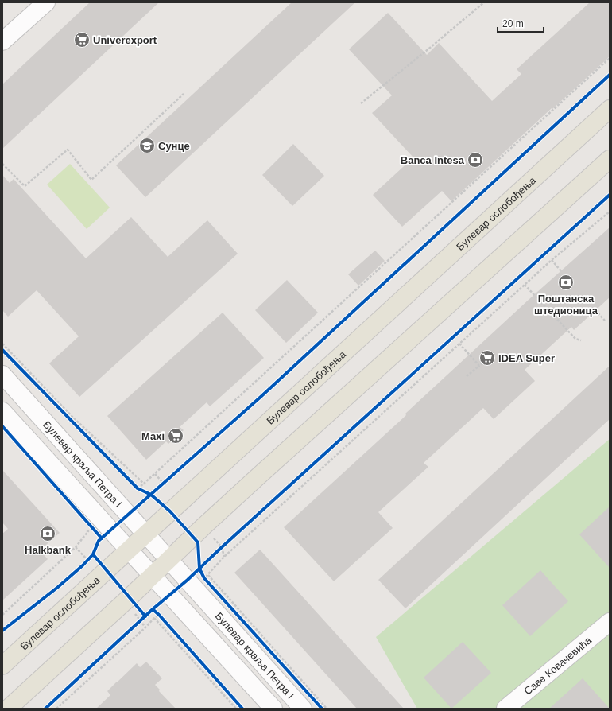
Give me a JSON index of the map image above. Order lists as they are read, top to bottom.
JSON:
{
  "streets": {
    "main road": ["Булевар ослобођења"],
    "street": ["Булевар краља Петра I", "Саве Ковачевића"]
  },
  "crossings": [
    ["Булевар ослобођења", "Булевар краља Петра I"]
  ],
  "places": {
    "supermarket": ["Univerexport", "IDEA Super", "Maxi"],
    "school or university": ["Сунце"],
    "bank": ["Banca Intesa", "Поштанска штедионица", "Halkbank"]
  },
  "scale_bar": "20 m"
}
